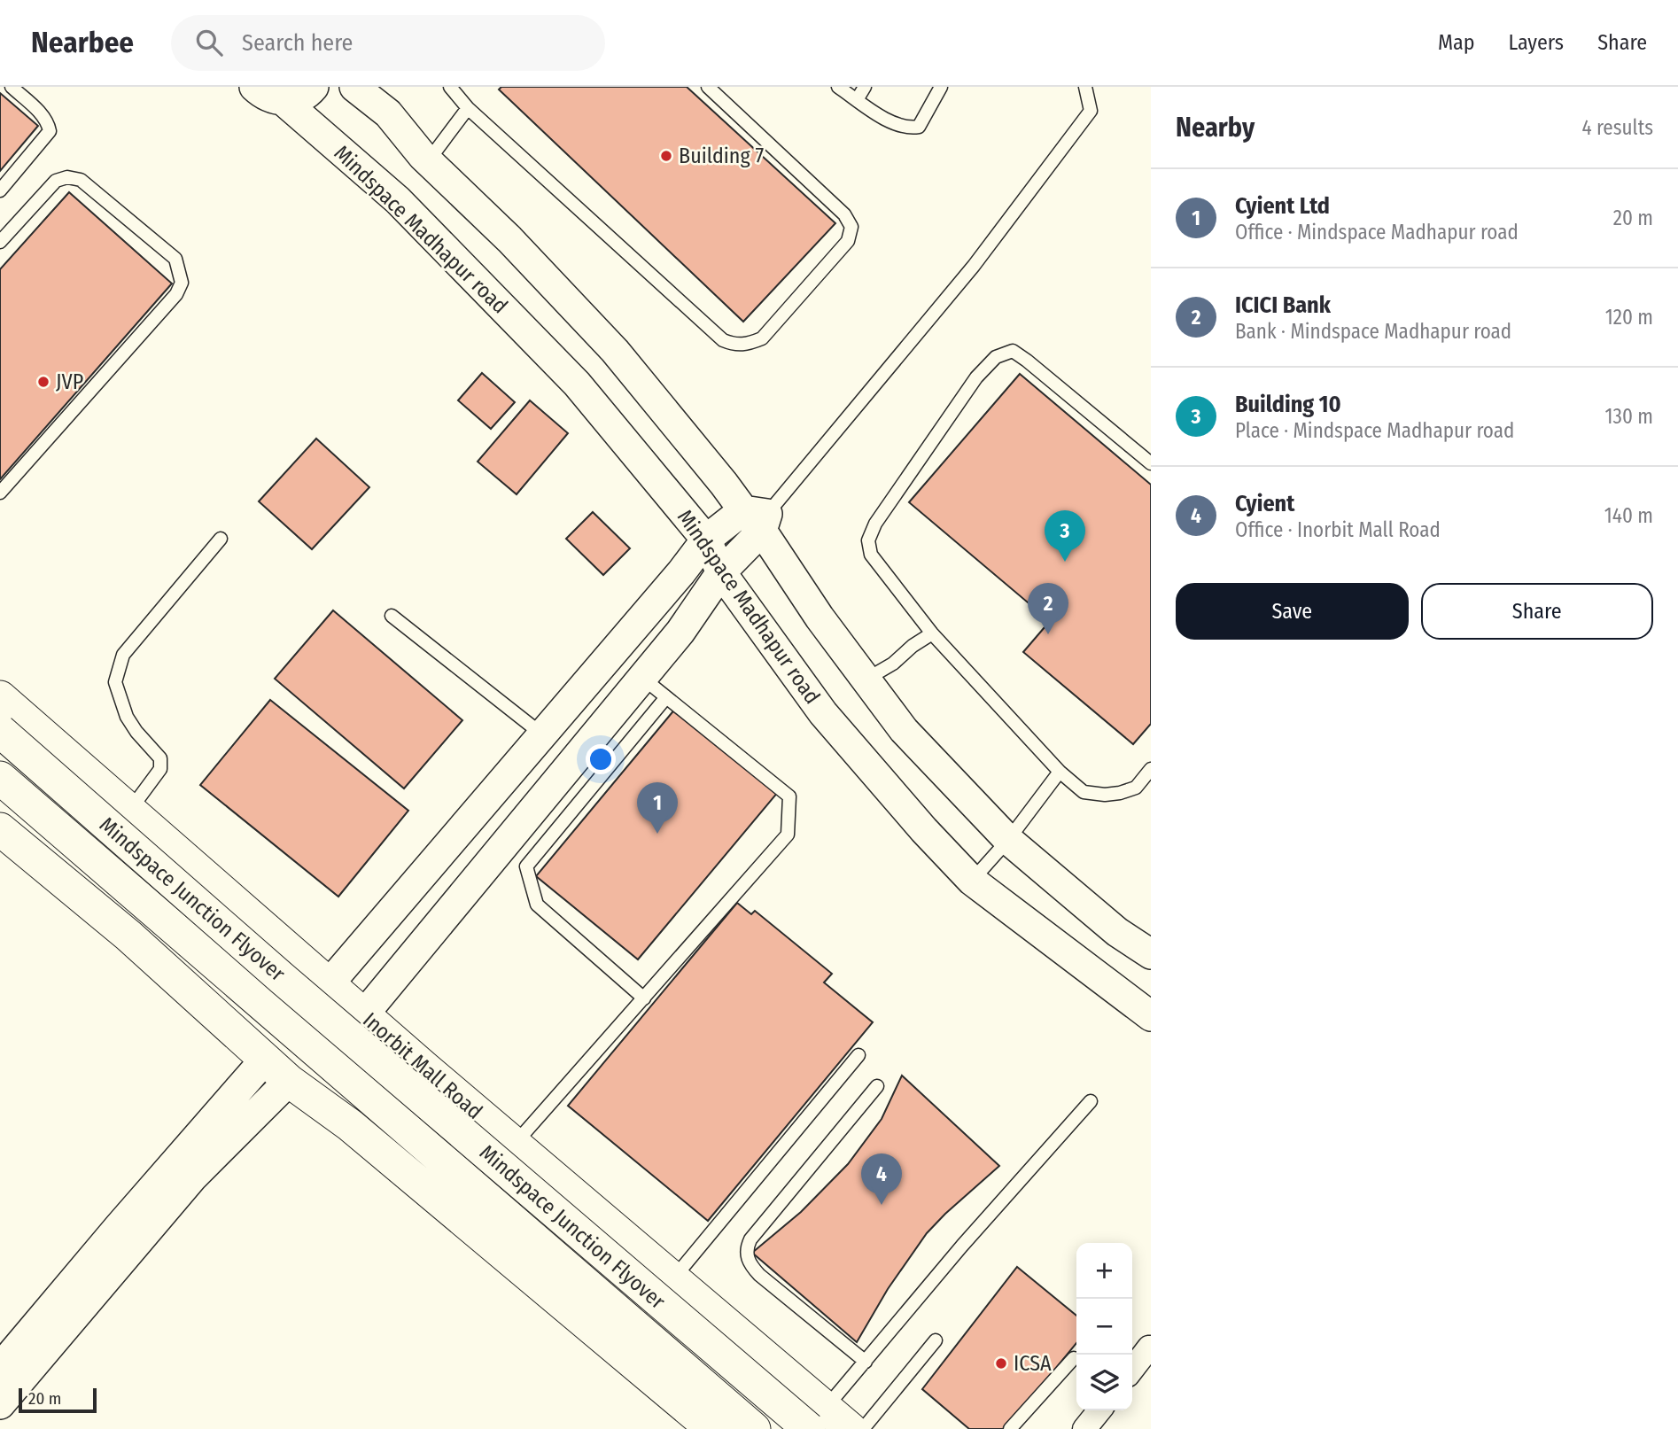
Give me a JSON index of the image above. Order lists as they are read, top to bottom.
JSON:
{
  "streets": {
    "main road": ["Mindspace Junction Flyover", "Inorbit Mall Road"],
    "street": ["Mindspace Madhapur road"]
  },
  "crossings": [
    ["Mindspace Junction Flyover", "Inorbit Mall Road"]
  ],
  "places": ["Building 7", "JVP", "ICSA"],
  "scale_bar": "20 m",
  "page": {
    "header": "Nearbee",
    "search": "Search here",
    "nav": ["Map", "Layers", "Share"],
    "heading": ["Nearby", "4 results"],
    "list": [
      {
        "mark": "1",
        "name": "Cyient Ltd",
        "note": "Office · Mindspace Madhapur road",
        "value": "20 m"
      },
      {
        "mark": "2",
        "name": "ICICI Bank",
        "note": "Bank · Mindspace Madhapur road",
        "value": "120 m"
      },
      {
        "mark": "3",
        "name": "Building 10",
        "note": "Place · Mindspace Madhapur road",
        "value": "130 m"
      },
      {
        "mark": "4",
        "name": "Cyient",
        "note": "Office · Inorbit Mall Road",
        "value": "140 m"
      }
    ],
    "pins": [
      "3",
      "2",
      "1",
      "4"
    ],
    "buttons": ["Save", "Share"],
    "map_buttons": ["+", "−"],
    "scale": "20 m"
  }
}
